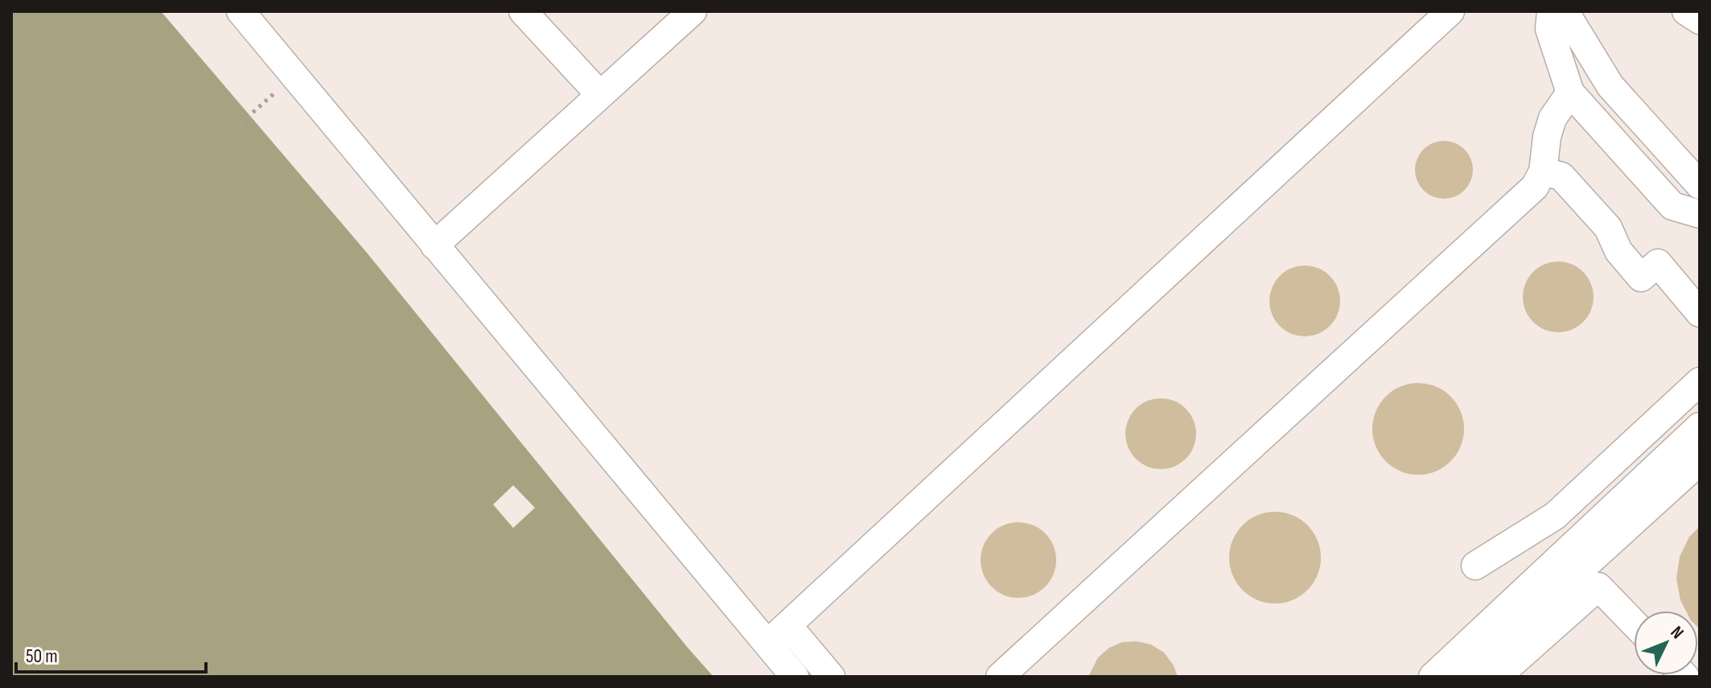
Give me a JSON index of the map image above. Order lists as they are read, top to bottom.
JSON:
{
  "scale_bar": "50 m",
  "north": "top right"
}
